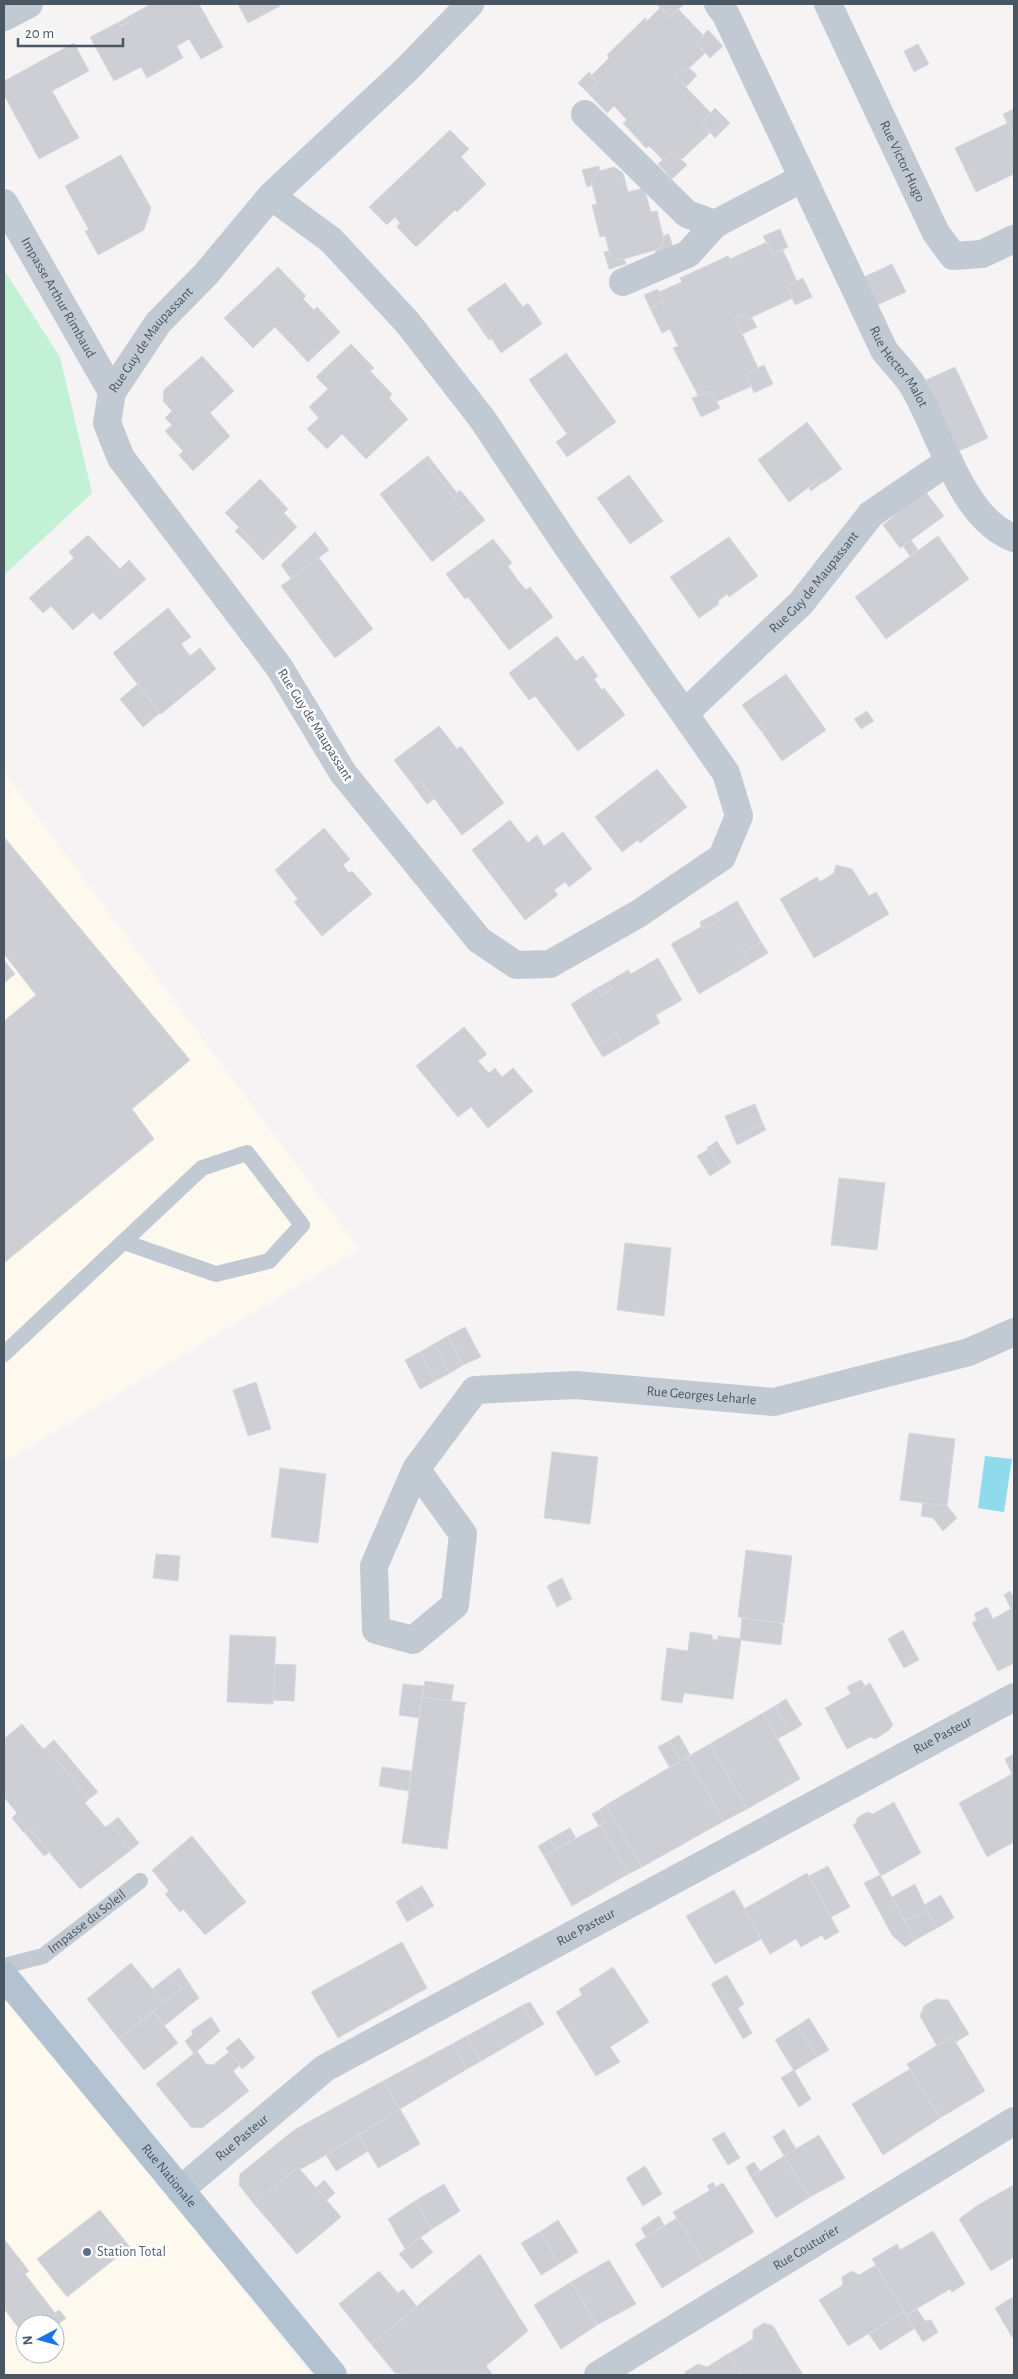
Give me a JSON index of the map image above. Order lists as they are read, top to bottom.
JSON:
{
  "streets": {
    "main road": ["Rue Nationale"],
    "street": [
      "Rue Victor Hugo",
      "Impasse Arthur Rimbaud",
      "Rue Guy de Maupassant",
      "Rue Hector Malot",
      "Rue Georges Leharle",
      "Rue Pasteur",
      "Rue Couturier"
    ],
    "lane": ["Impasse du Soleil"]
  },
  "crossings": [
    ["Impasse Arthur Rimbaud", "Rue Guy de Maupassant"],
    ["Rue Guy de Maupassant", "Rue Hector Malot"],
    ["Rue Pasteur", "Rue Nationale"]
  ],
  "places": ["Station Total"],
  "scale_bar": "20 m",
  "north": "left"
}
